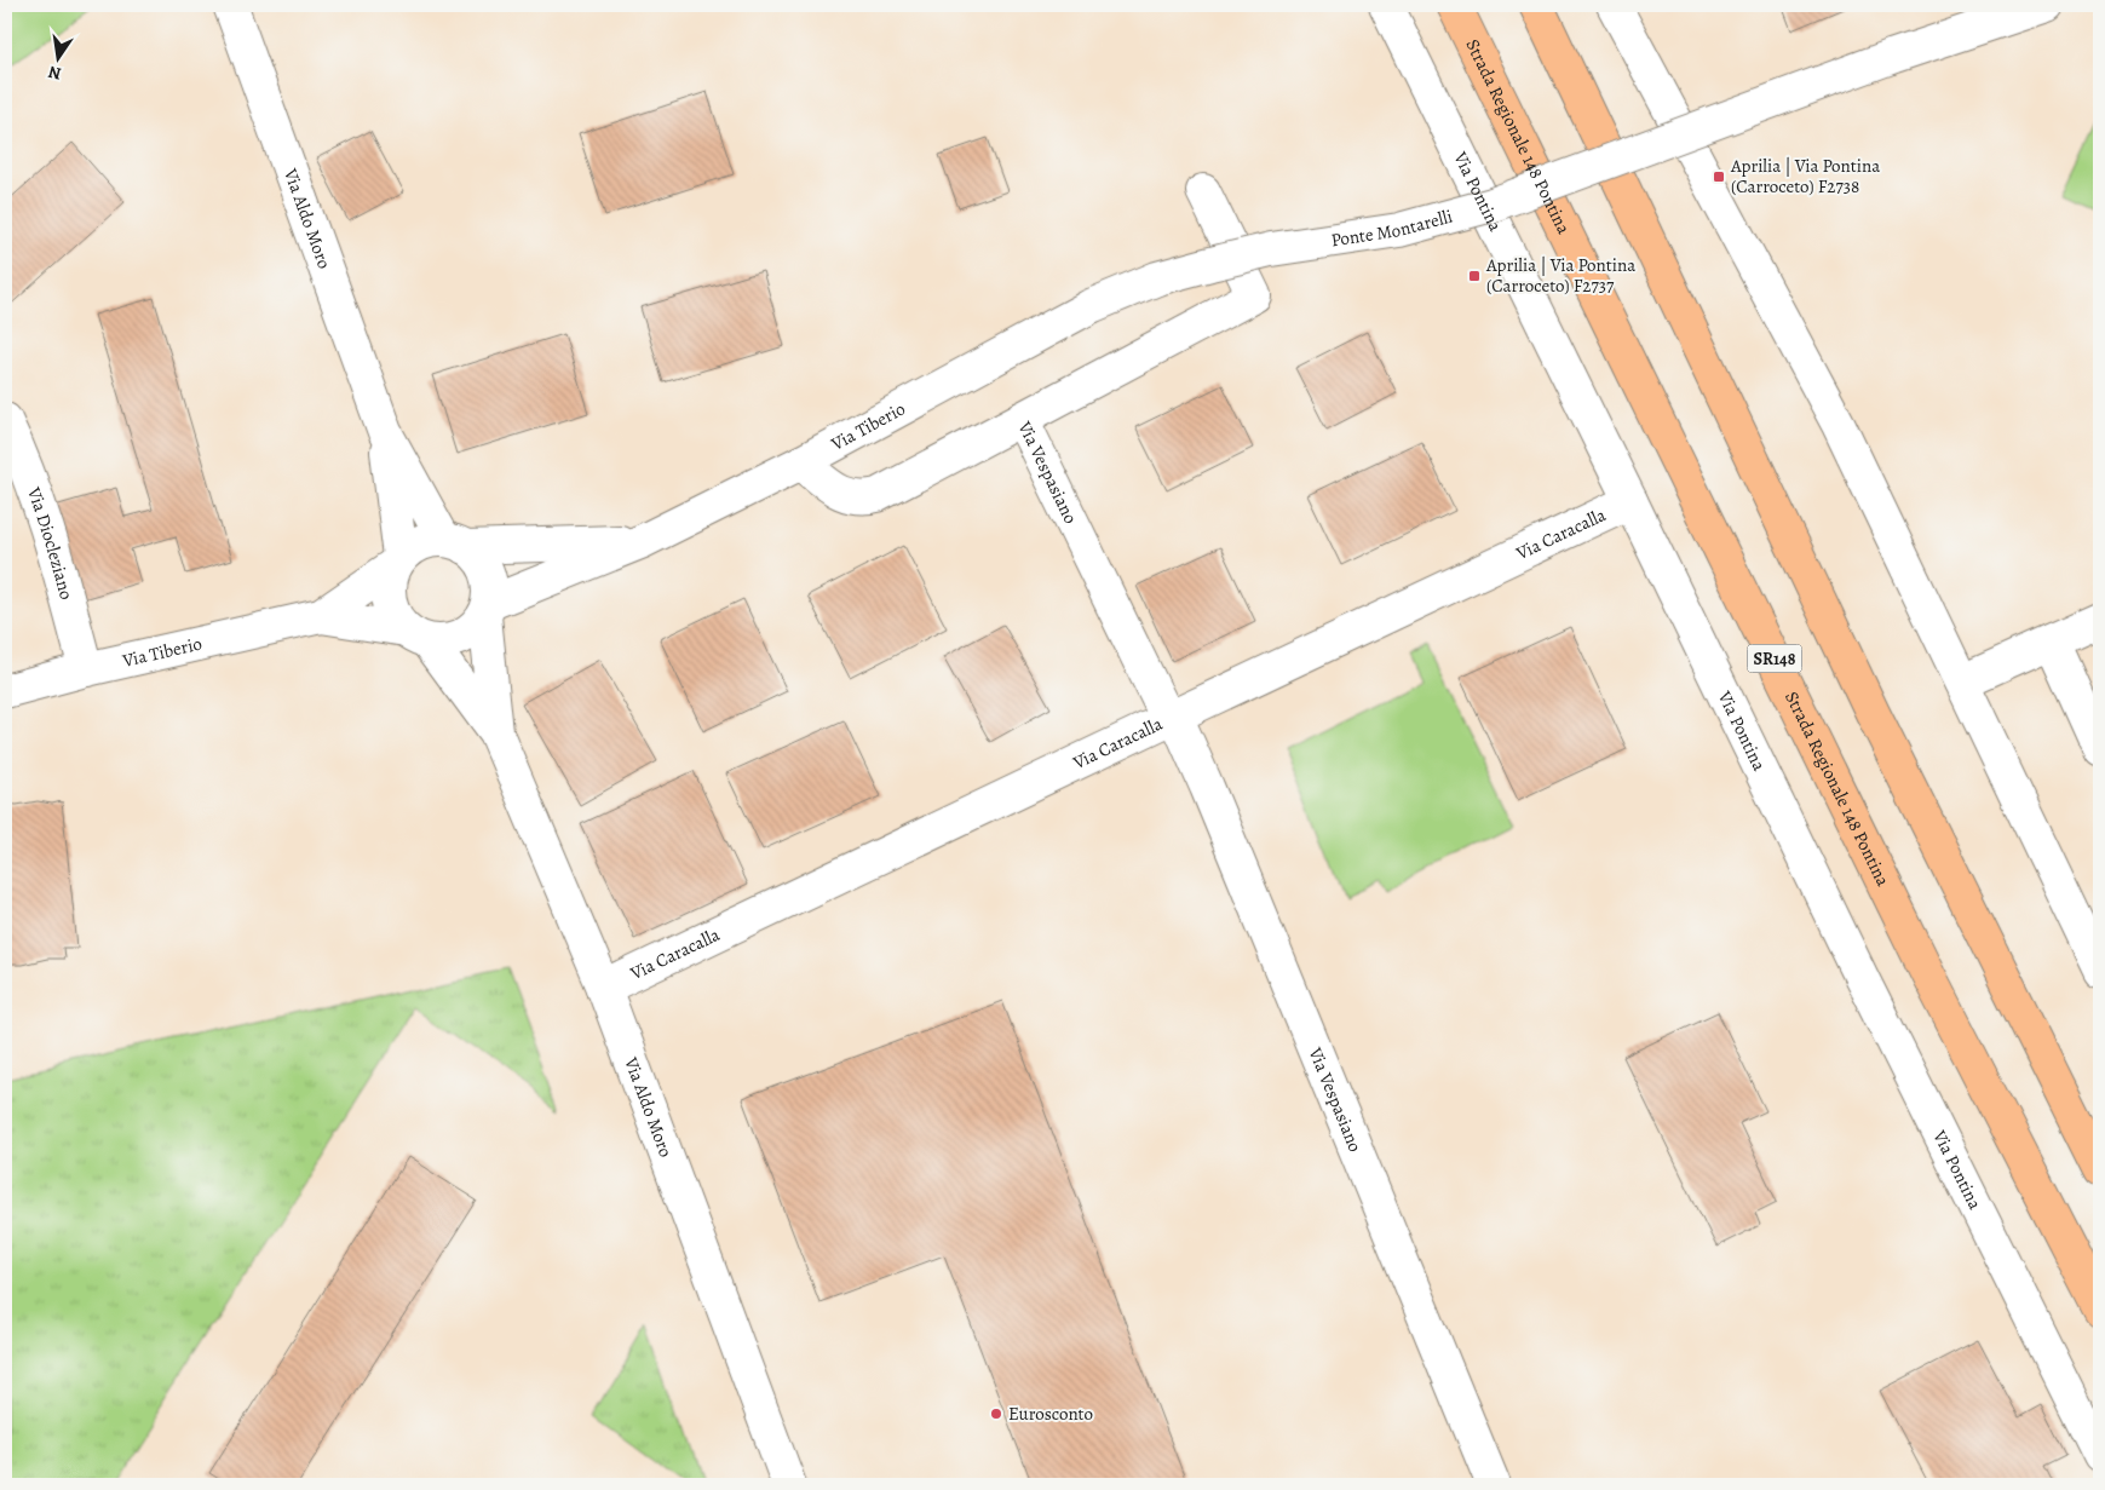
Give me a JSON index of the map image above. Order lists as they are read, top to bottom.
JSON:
{
  "streets": {
    "highway": ["Strada Regionale 148 Pontina", "SR148"],
    "street": [
      "Via Pontina",
      "Via Aldo Moro",
      "Ponte Montarelli",
      "Via Tiberio",
      "Via Vespasiano",
      "Via Caracalla",
      "Via Diocleziano"
    ]
  },
  "crossings": [
    ["Via Pontina", "Via Caracalla"],
    ["Via Aldo Moro", "Via Tiberio"],
    ["Via Aldo Moro", "Via Caracalla"],
    ["Ponte Montarelli", "Via Tiberio"],
    ["Via Tiberio", "Via Vespasiano"],
    ["Via Tiberio", "Via Diocleziano"],
    ["Via Vespasiano", "Via Caracalla"]
  ],
  "places": {
    "transit": ["Aprilia | Via Pontina (Carroceto) F2738", "Aprilia | Via Pontina (Carroceto) F2737"],
    "other": ["Eurosconto"]
  },
  "north": "bottom"
}
